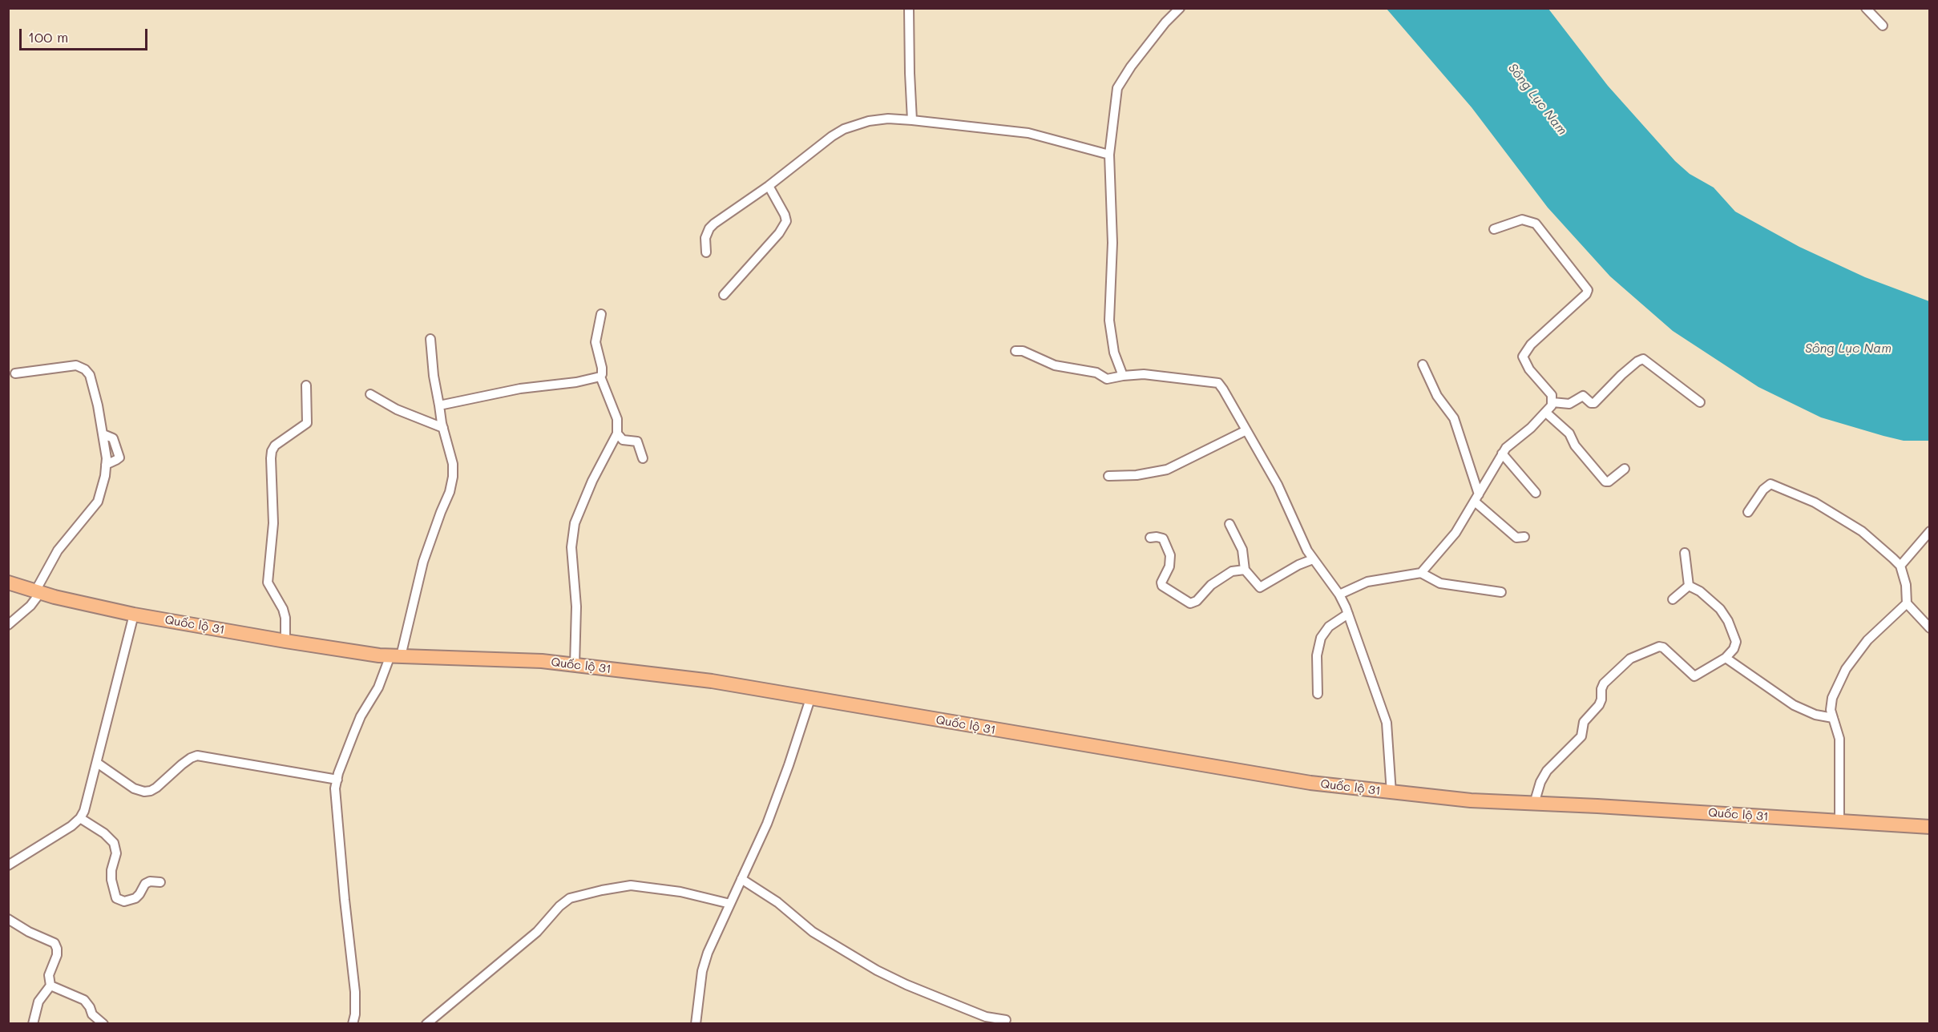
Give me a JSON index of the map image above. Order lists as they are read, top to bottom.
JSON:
{
  "streets": {
    "highway": ["Quốc lộ 31"]
  },
  "water": ["Sông Lục Nam"],
  "scale_bar": "100 m"
}
